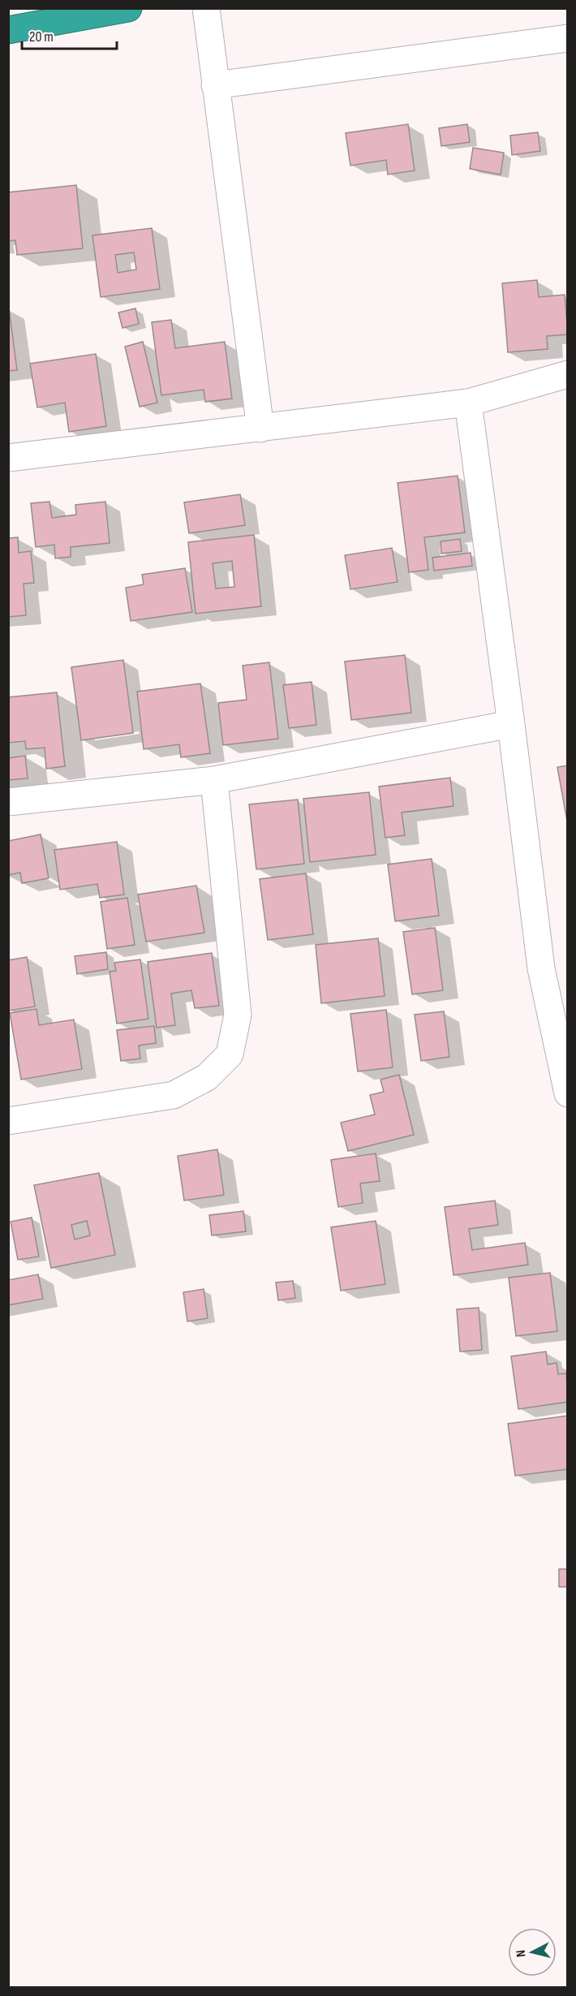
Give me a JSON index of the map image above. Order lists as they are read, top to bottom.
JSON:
{
  "scale_bar": "20 m",
  "north": "left"
}
